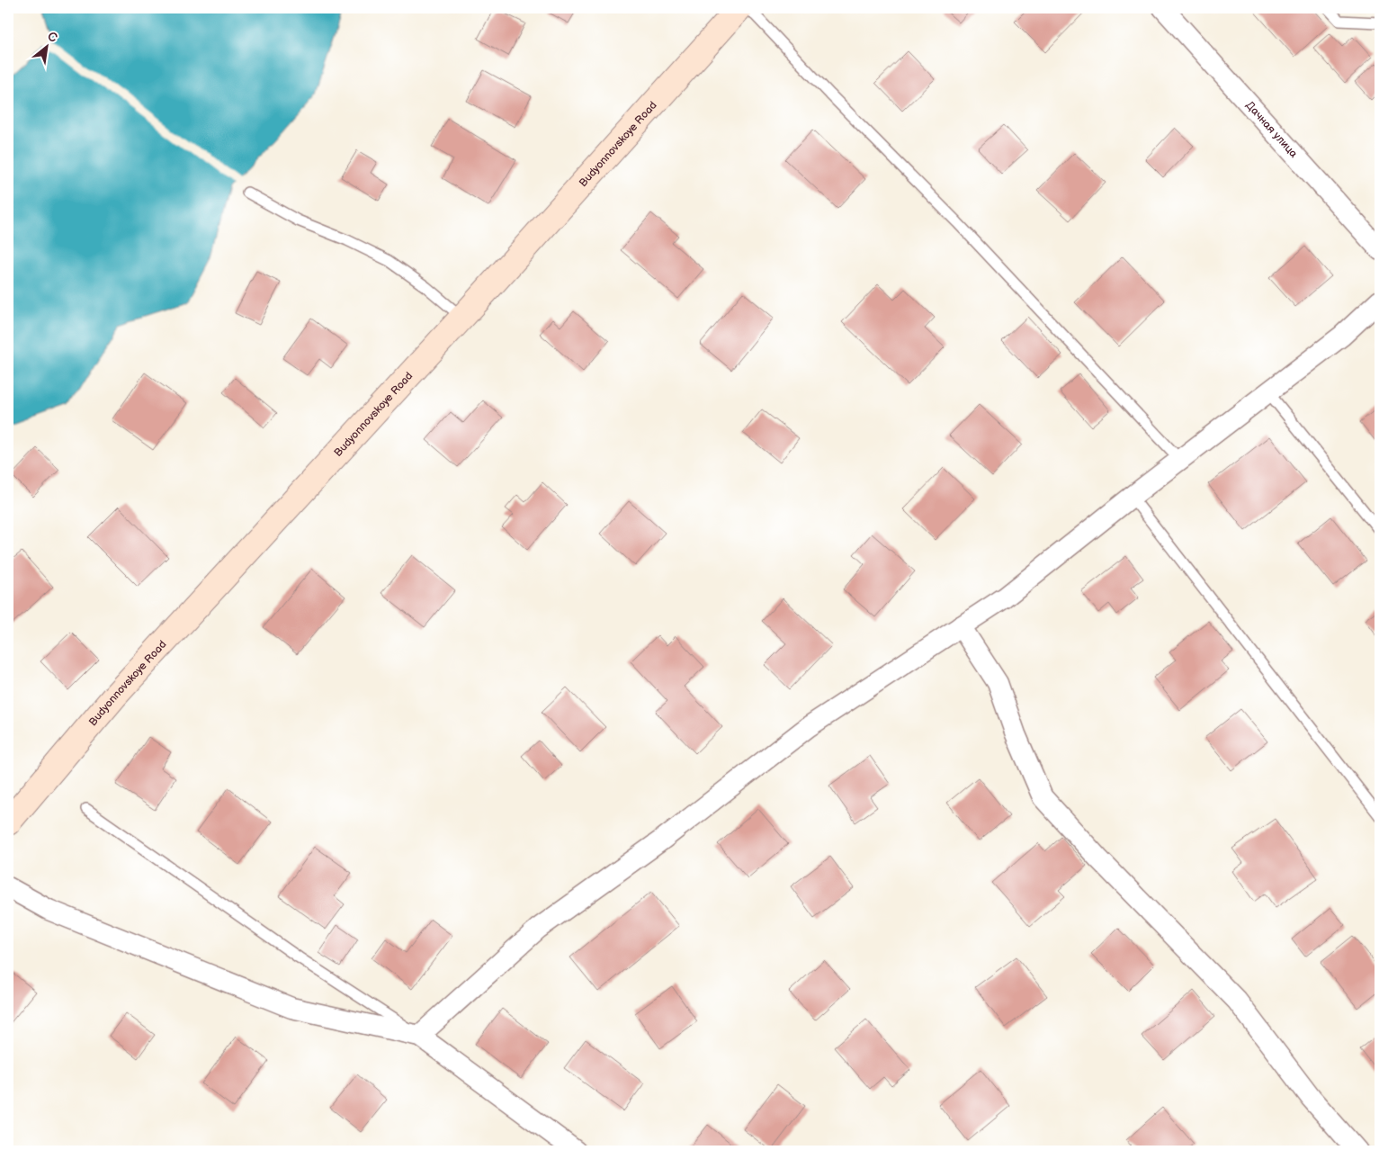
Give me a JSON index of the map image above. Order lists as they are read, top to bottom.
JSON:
{
  "streets": {
    "main road": ["Budyonnovskoye Road"],
    "street": ["Дачная улица"]
  },
  "north": "top right"
}
